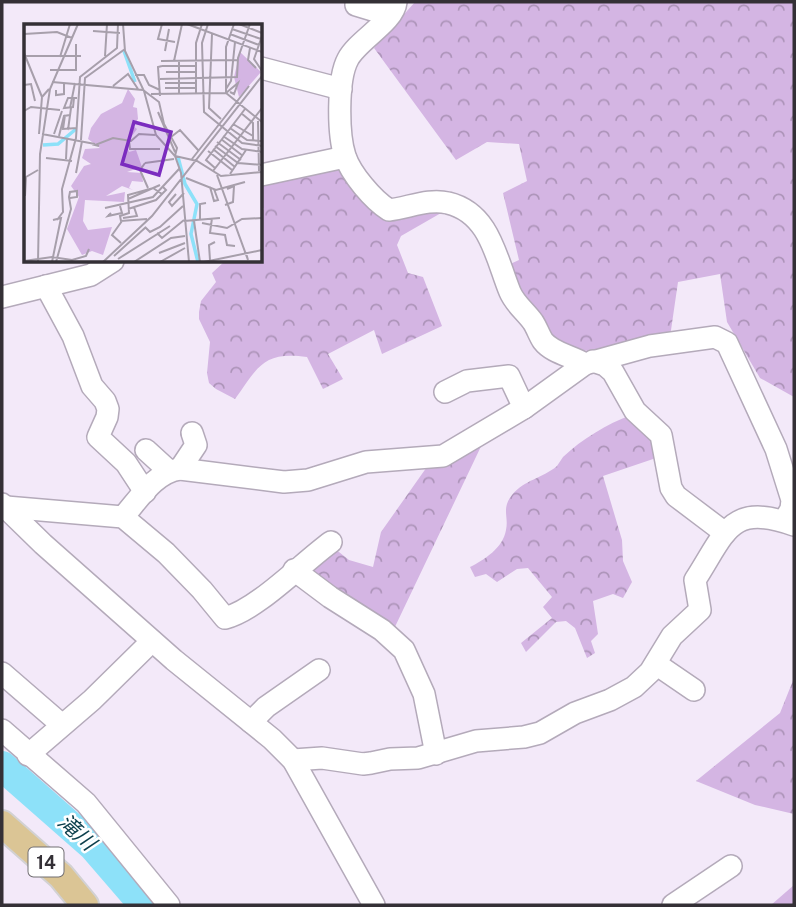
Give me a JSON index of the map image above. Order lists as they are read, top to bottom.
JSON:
{
  "streets": {
    "main road": ["14"]
  },
  "water": ["滝川"]
}
